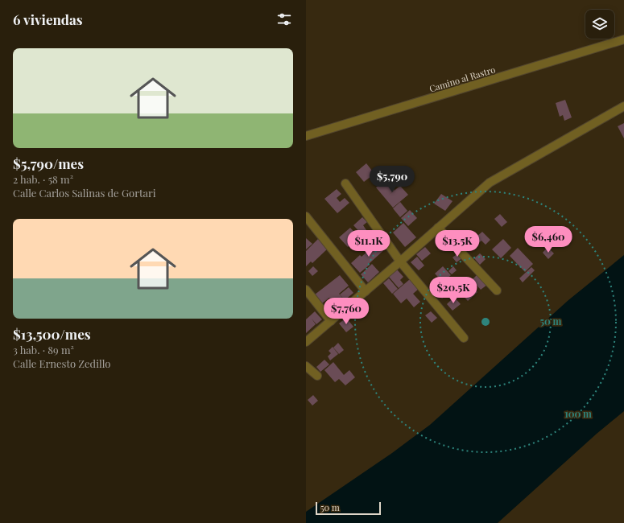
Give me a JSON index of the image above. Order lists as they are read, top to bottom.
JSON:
{
  "streets": {
    "street": ["Camino al Rastro"]
  },
  "scale_bar": "50 m",
  "page": {
    "heading": "6 viviendas",
    "list": [
      {
        "name": "$5,790/mes",
        "note": "2 hab. · 58 m² · Calle Carlos Salinas de Gortari"
      },
      {
        "name": "$13,500/mes",
        "note": "3 hab. · 89 m² · Calle Ernesto Zedillo"
      }
    ],
    "price": [
      "$5,790",
      "$6,460",
      "$11.1K",
      "$13.5K",
      "$20.5K",
      "$7,760"
    ],
    "scale": "50 m"
  },
  "rings": ["50 m", "100 m"]
}
